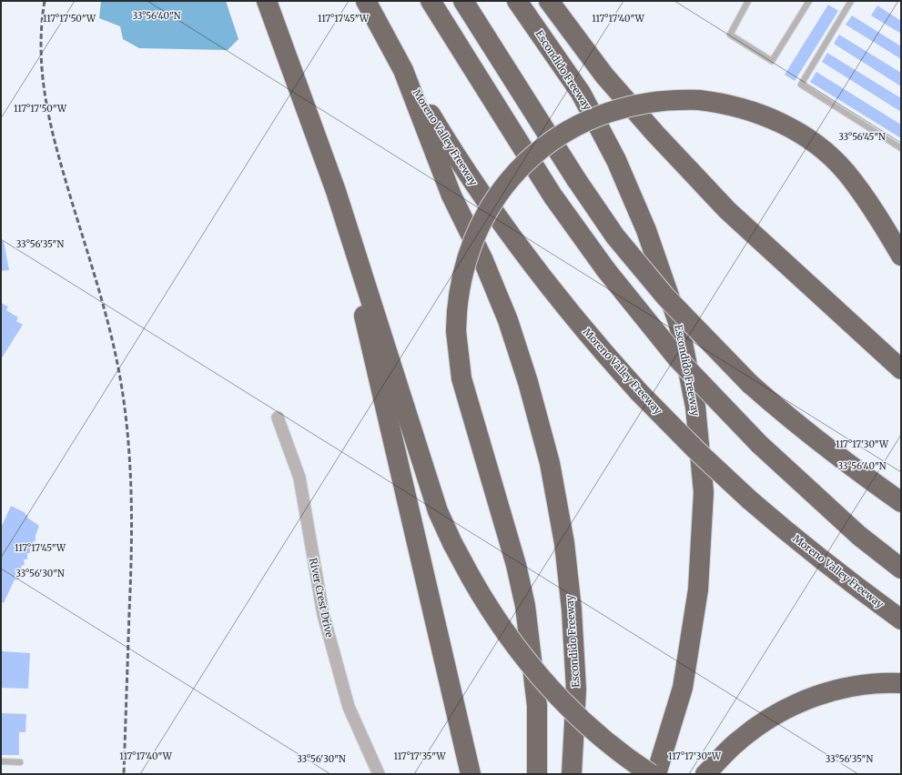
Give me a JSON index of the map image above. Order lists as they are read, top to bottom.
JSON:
{
  "streets": {
    "highway": ["Escondido Freeway", "Moreno Valley Freeway"],
    "street": ["River Crest Drive"]
  },
  "crossings": [
    ["Escondido Freeway", "Moreno Valley Freeway"]
  ],
  "coordinates": [
    "33°56'40\"N",
    "117°17'50\"W",
    "117°17'45\"W",
    "117°17'40\"W",
    "33°56'45\"N",
    "33°56'35\"N",
    "117°17'30\"W",
    "33°56'30\"N",
    "117°17'35\"W"
  ]
}
